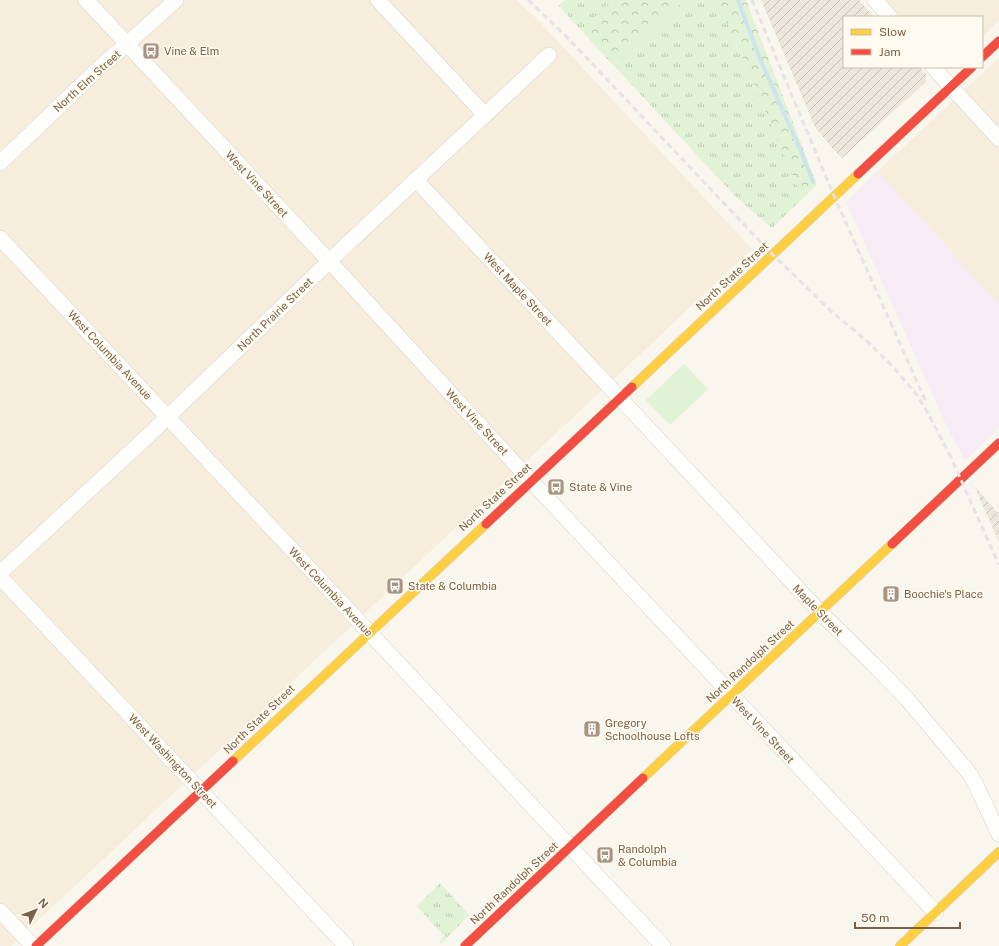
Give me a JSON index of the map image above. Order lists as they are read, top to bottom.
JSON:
{
  "streets": {
    "main road": ["North State Street", "North Randolph Street"],
    "street": [
      "North Elm Street",
      "West Vine Street",
      "West Maple Street",
      "North Prairie Street",
      "West Columbia Avenue",
      "Maple Street",
      "West Washington Street"
    ]
  },
  "crossings": [
    ["North Elm Street", "West Vine Street"],
    ["West Vine Street", "North State Street"],
    ["West Vine Street", "North Prairie Street"],
    ["West Vine Street", "North Randolph Street"],
    ["North State Street", "West Maple Street"],
    ["North State Street", "West Columbia Avenue"],
    ["North State Street", "Maple Street"],
    ["North State Street", "West Washington Street"],
    ["West Maple Street", "North Prairie Street"],
    ["West Maple Street", "Maple Street"],
    ["North Prairie Street", "West Columbia Avenue"],
    ["West Columbia Avenue", "North Randolph Street"],
    ["Maple Street", "North Randolph Street"]
  ],
  "places": {
    "bus stop": [
      "Vine & Elm",
      "State & Vine",
      "State & Columbia",
      "Randolph & Columbia"
    ],
    "building": ["Boochie's Place", "Gregory Schoolhouse Lofts"]
  },
  "legend": ["Slow", "Jam"],
  "scale_bar": "50 m",
  "north": "top right"
}
